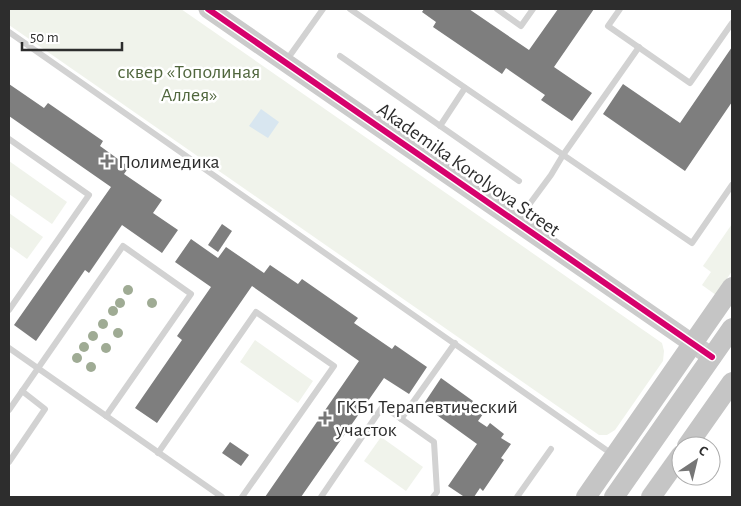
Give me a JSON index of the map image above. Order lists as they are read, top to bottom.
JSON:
{
  "streets": {
    "street": ["Akademika Korolyova Street"]
  },
  "parks": ["сквер «Тополиная Аллея»"],
  "places": {
    "health": ["Полимедика", "ГКБ1 Терапевтический участок"]
  },
  "scale_bar": "50 m",
  "north": "top right"
}
